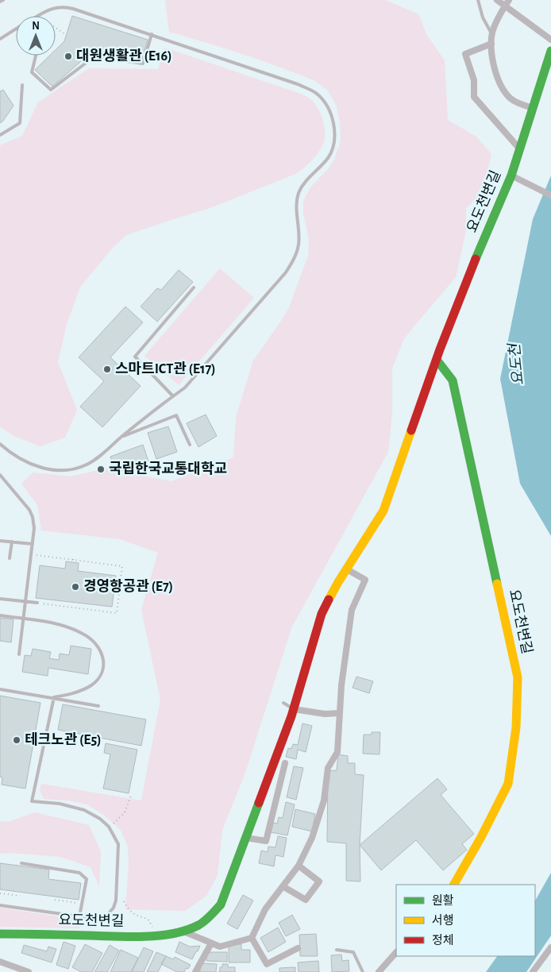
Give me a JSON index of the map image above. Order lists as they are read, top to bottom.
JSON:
{
  "streets": {
    "street": ["요도천변길"]
  },
  "water": ["요도천"],
  "places": [
    "대원생활관 (E16)",
    "스마트ICT관 (E17)",
    "국립한국교통대학교",
    "경영항공관 (E7)",
    "테크노관 (E5)"
  ],
  "legend": ["원활", "서행", "정체"],
  "north": "top"
}
